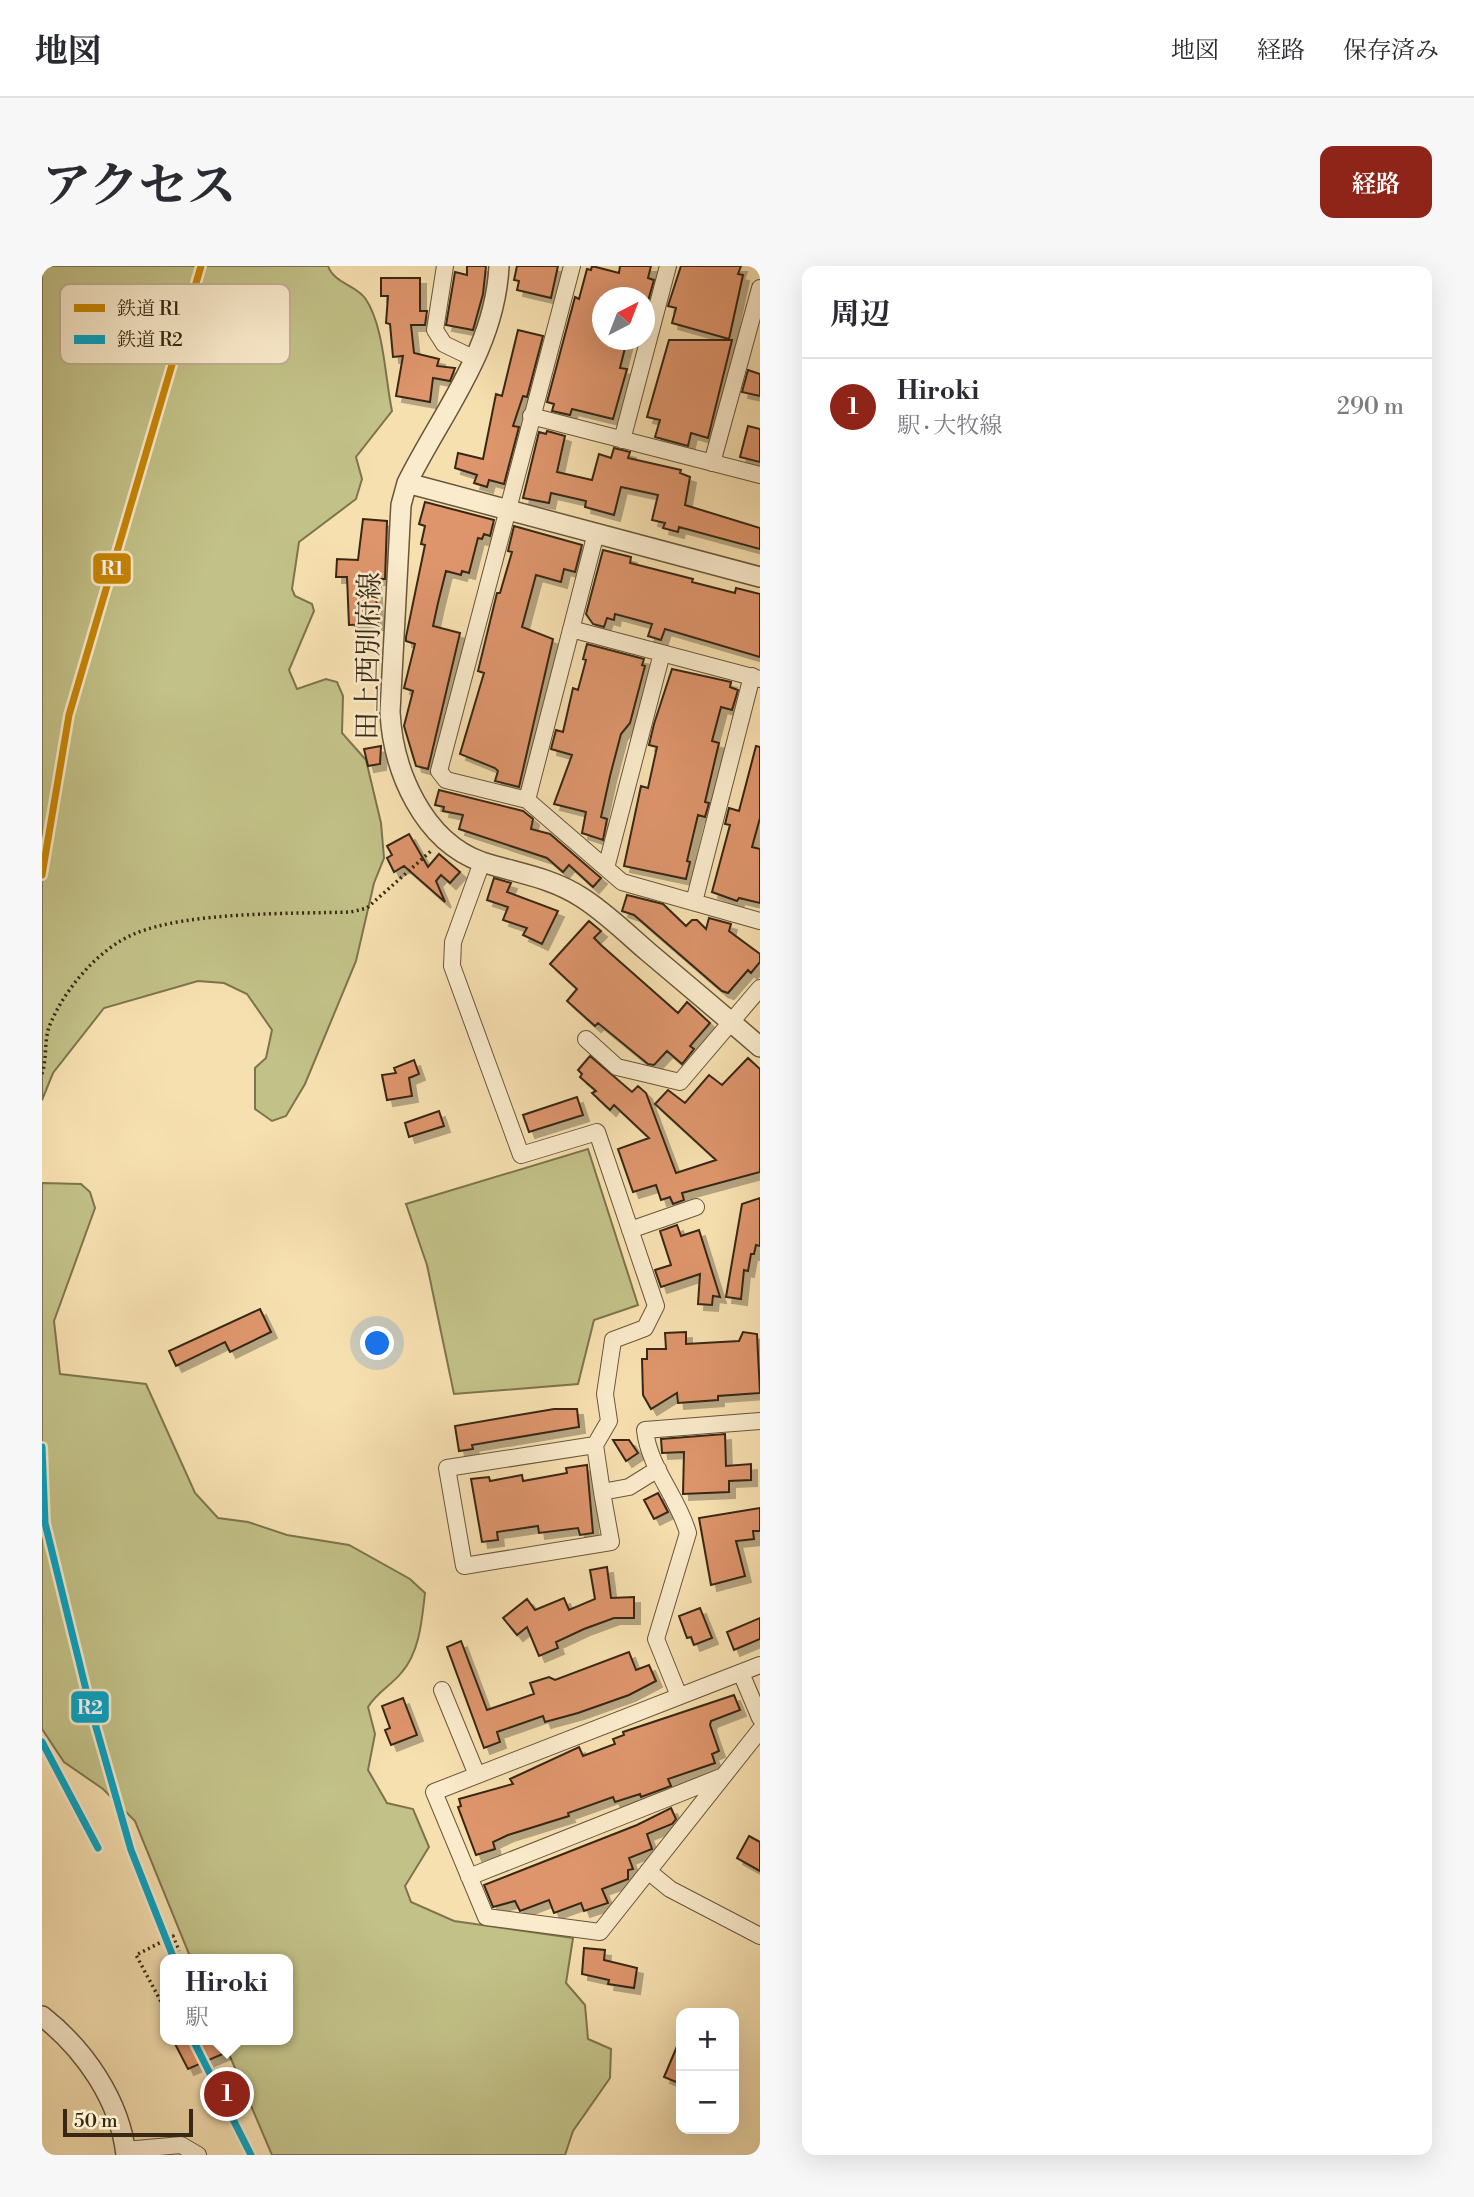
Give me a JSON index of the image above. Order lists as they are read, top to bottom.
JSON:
{
  "streets": {
    "street": ["田上西別府線"]
  },
  "lines": ["rail line R1", "rail line R2"],
  "legend": ["鉄道 R1", "鉄道 R2"],
  "scale_bar": "50 m",
  "north": "top right",
  "page": {
    "header": "地図",
    "nav": ["地図", "経路", "保存済み"],
    "title": "アクセス",
    "buttons": "経路",
    "heading": "周辺",
    "list": [
      {
        "mark": "1",
        "name": "Hiroki",
        "note": "駅 · 大牧線",
        "value": "290 m"
      }
    ],
    "popup": ["Hiroki", "駅"],
    "map_buttons": ["+", "−"],
    "pins": "1",
    "scale": "50 m"
  }
}
